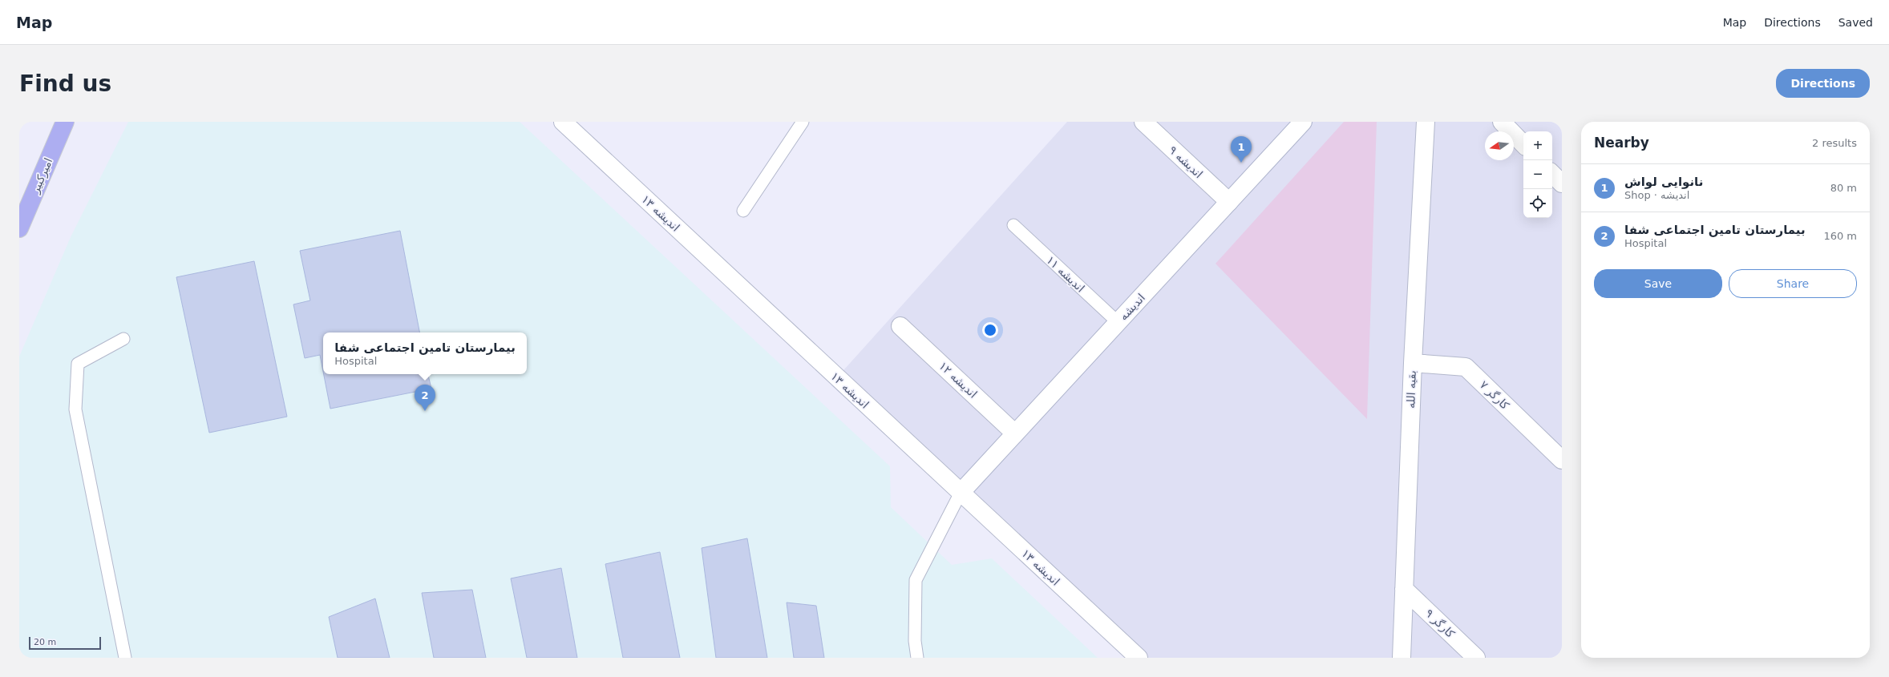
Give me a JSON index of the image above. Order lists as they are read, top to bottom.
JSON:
{
  "streets": {
    "main road": ["امیرکبیر"],
    "street": [
      "اندیشه ۹",
      "اندیشه ۱۳",
      "اندیشه",
      "اندیشه ۱۲",
      "بقیه الله",
      "کارگر ۷",
      "کارگر ۹"
    ],
    "lane": ["اندیشه ۱۱"]
  },
  "crossings": [
    ["اندیشه ۹", "اندیشه"],
    ["اندیشه ۱۳", "اندیشه"],
    ["اندیشه ۱۱", "اندیشه"],
    ["اندیشه", "اندیشه ۱۲"],
    ["بقیه الله", "کارگر ۷"],
    ["بقیه الله", "کارگر ۹"]
  ],
  "scale_bar": "20 m",
  "north": "left",
  "page": {
    "header": "Map",
    "nav": ["Map", "Directions", "Saved"],
    "buttons": [
      "Directions",
      ["Save", "Share"]
    ],
    "title": "Find us",
    "heading": ["Nearby", "2 results"],
    "map_buttons": ["+", "−"],
    "pins": ["1", "2"],
    "list": [
      {
        "mark": "1",
        "name": "نانوایی لواش",
        "note": "Shop · اندیشه",
        "value": "80 m"
      },
      {
        "mark": "2",
        "name": "بیمارستان تامین اجتماعی شفا",
        "note": "Hospital",
        "value": "160 m"
      }
    ],
    "popup": ["بیمارستان تامین اجتماعی شفا", "Hospital"],
    "scale": "20 m"
  }
}
